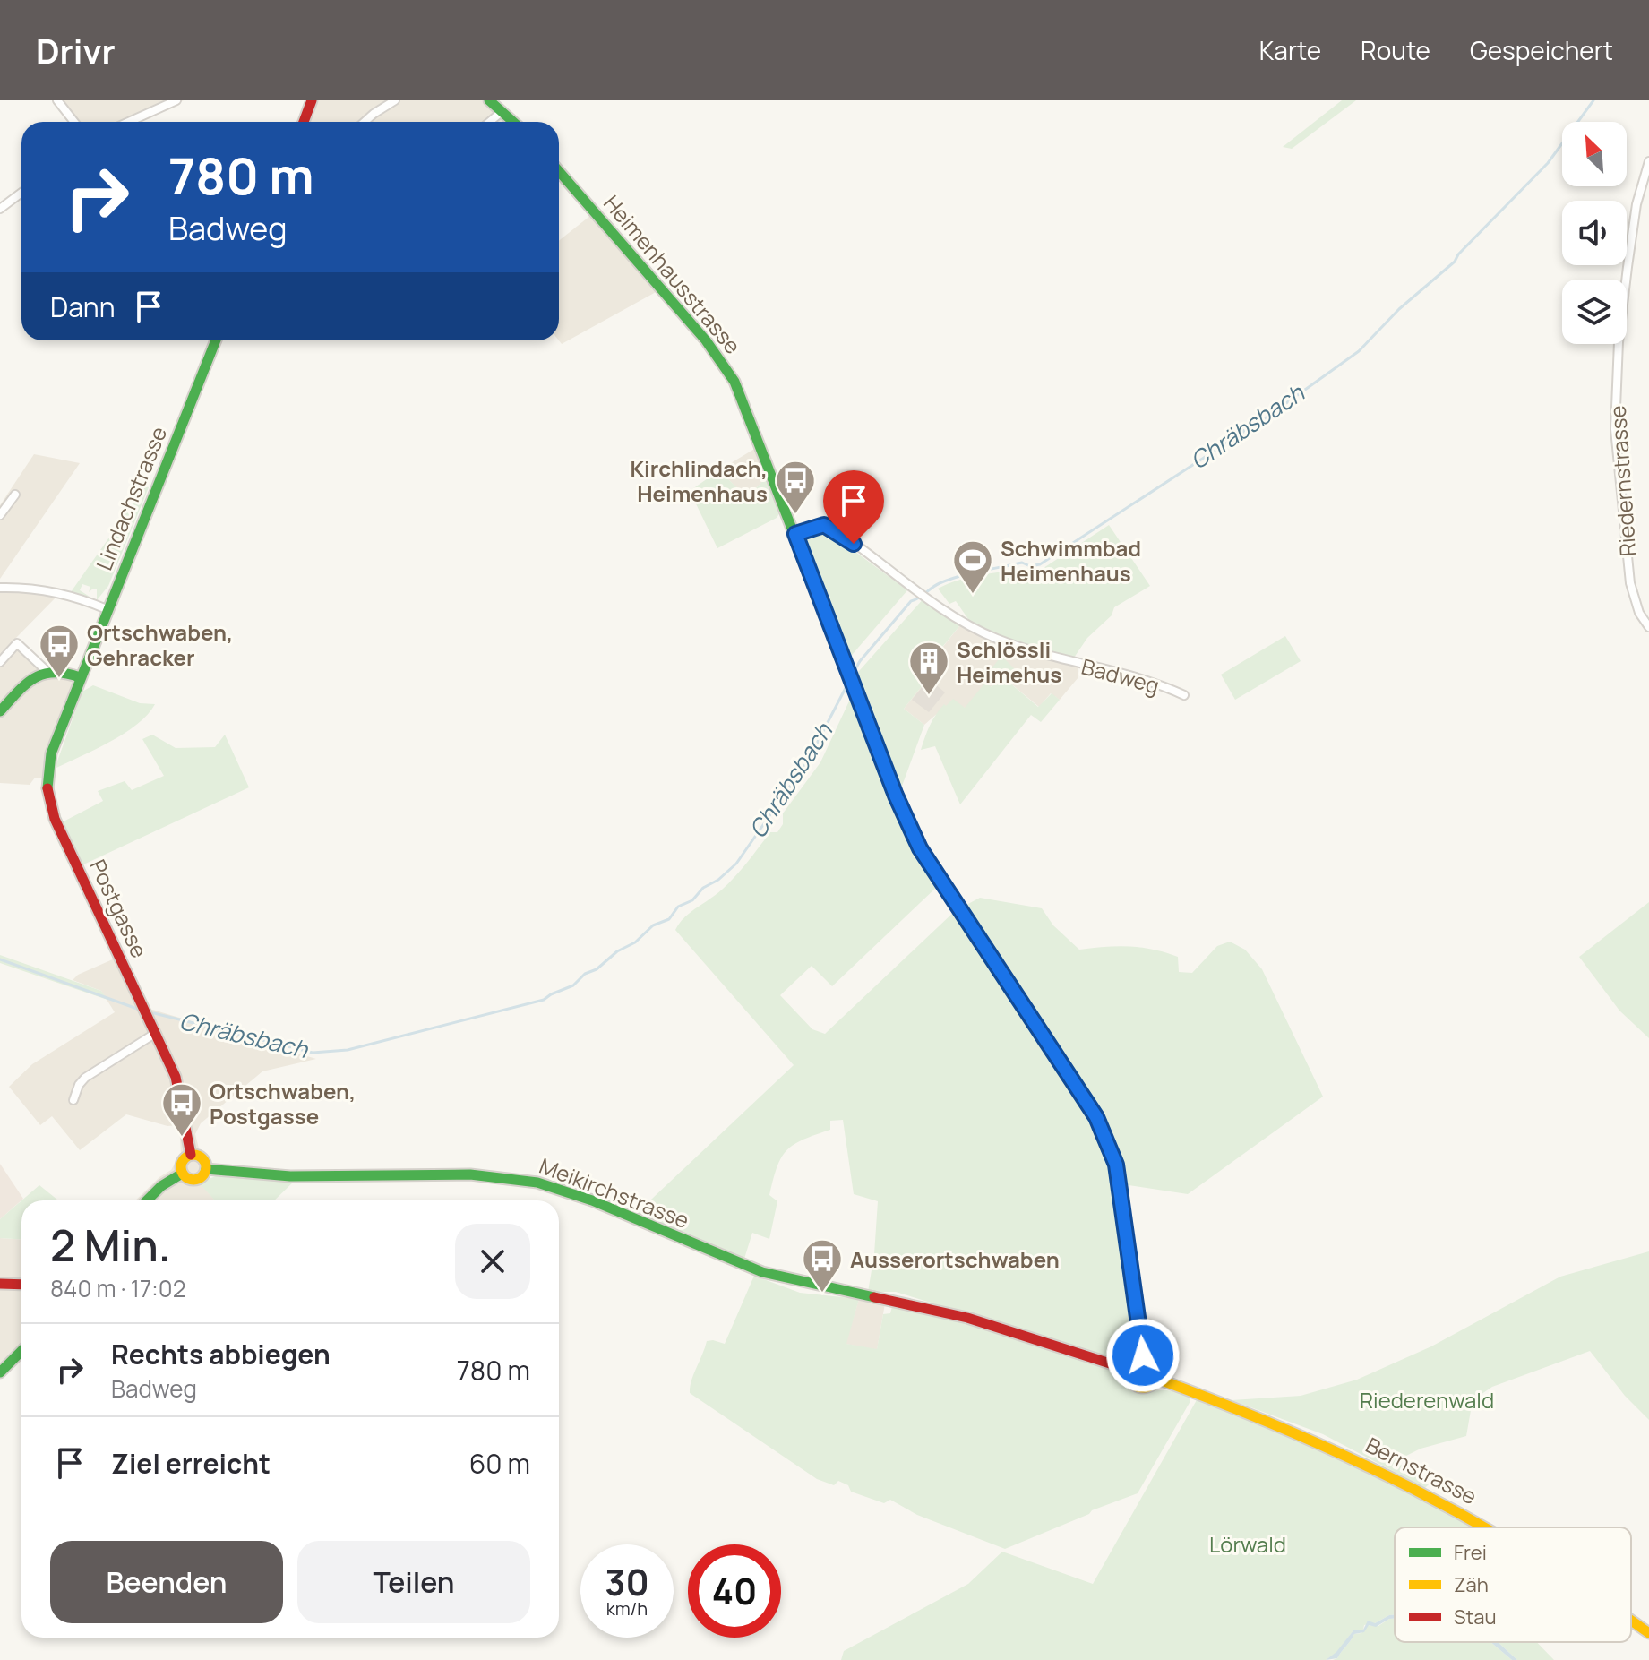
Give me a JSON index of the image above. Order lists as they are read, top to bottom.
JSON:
{
  "streets": {
    "main road": [
      "Heimenhausstrasse",
      "Lindachstrasse",
      "Postgasse",
      "Meikirchstrasse",
      "Bernstrasse"
    ],
    "street": ["Riedernstrasse", "Badweg"]
  },
  "crossings": [
    ["Heimenhausstrasse", "Badweg"],
    ["Heimenhausstrasse", "Meikirchstrasse"],
    ["Heimenhausstrasse", "Bernstrasse"],
    ["Lindachstrasse", "Postgasse"],
    ["Postgasse", "Meikirchstrasse"],
    ["Meikirchstrasse", "Bernstrasse"]
  ],
  "water": ["Chräbsbach"],
  "parks": ["Riederenwald", "Lörwald"],
  "places": {
    "bus stop": [
      "Kirchlindach, Heimenhaus",
      "Ortschwaben, Gehracker",
      "Ortschwaben, Postgasse",
      "Ausserortschwaben"
    ],
    "sports": ["Schwimmbad Heimenhaus"],
    "building": ["Schlössli Heimehus"]
  },
  "legend": ["Frei", "Zäh", "Stau"],
  "north": "top left",
  "page": {
    "header": "Drivr",
    "nav": ["Karte", "Route", "Gespeichert"],
    "turn": ["780 m", "Badweg"],
    "then": "Dann",
    "heading": ["2 Min.", "840 m · 17:02"],
    "list": [
      {
        "name": "Rechts abbiegen",
        "note": "Badweg",
        "value": "780 m"
      },
      {
        "name": "Ziel erreicht",
        "value": "60 m"
      }
    ],
    "buttons": ["Beenden", "Teilen"],
    "speed": "30 km/h",
    "limit": "40"
  }
}
